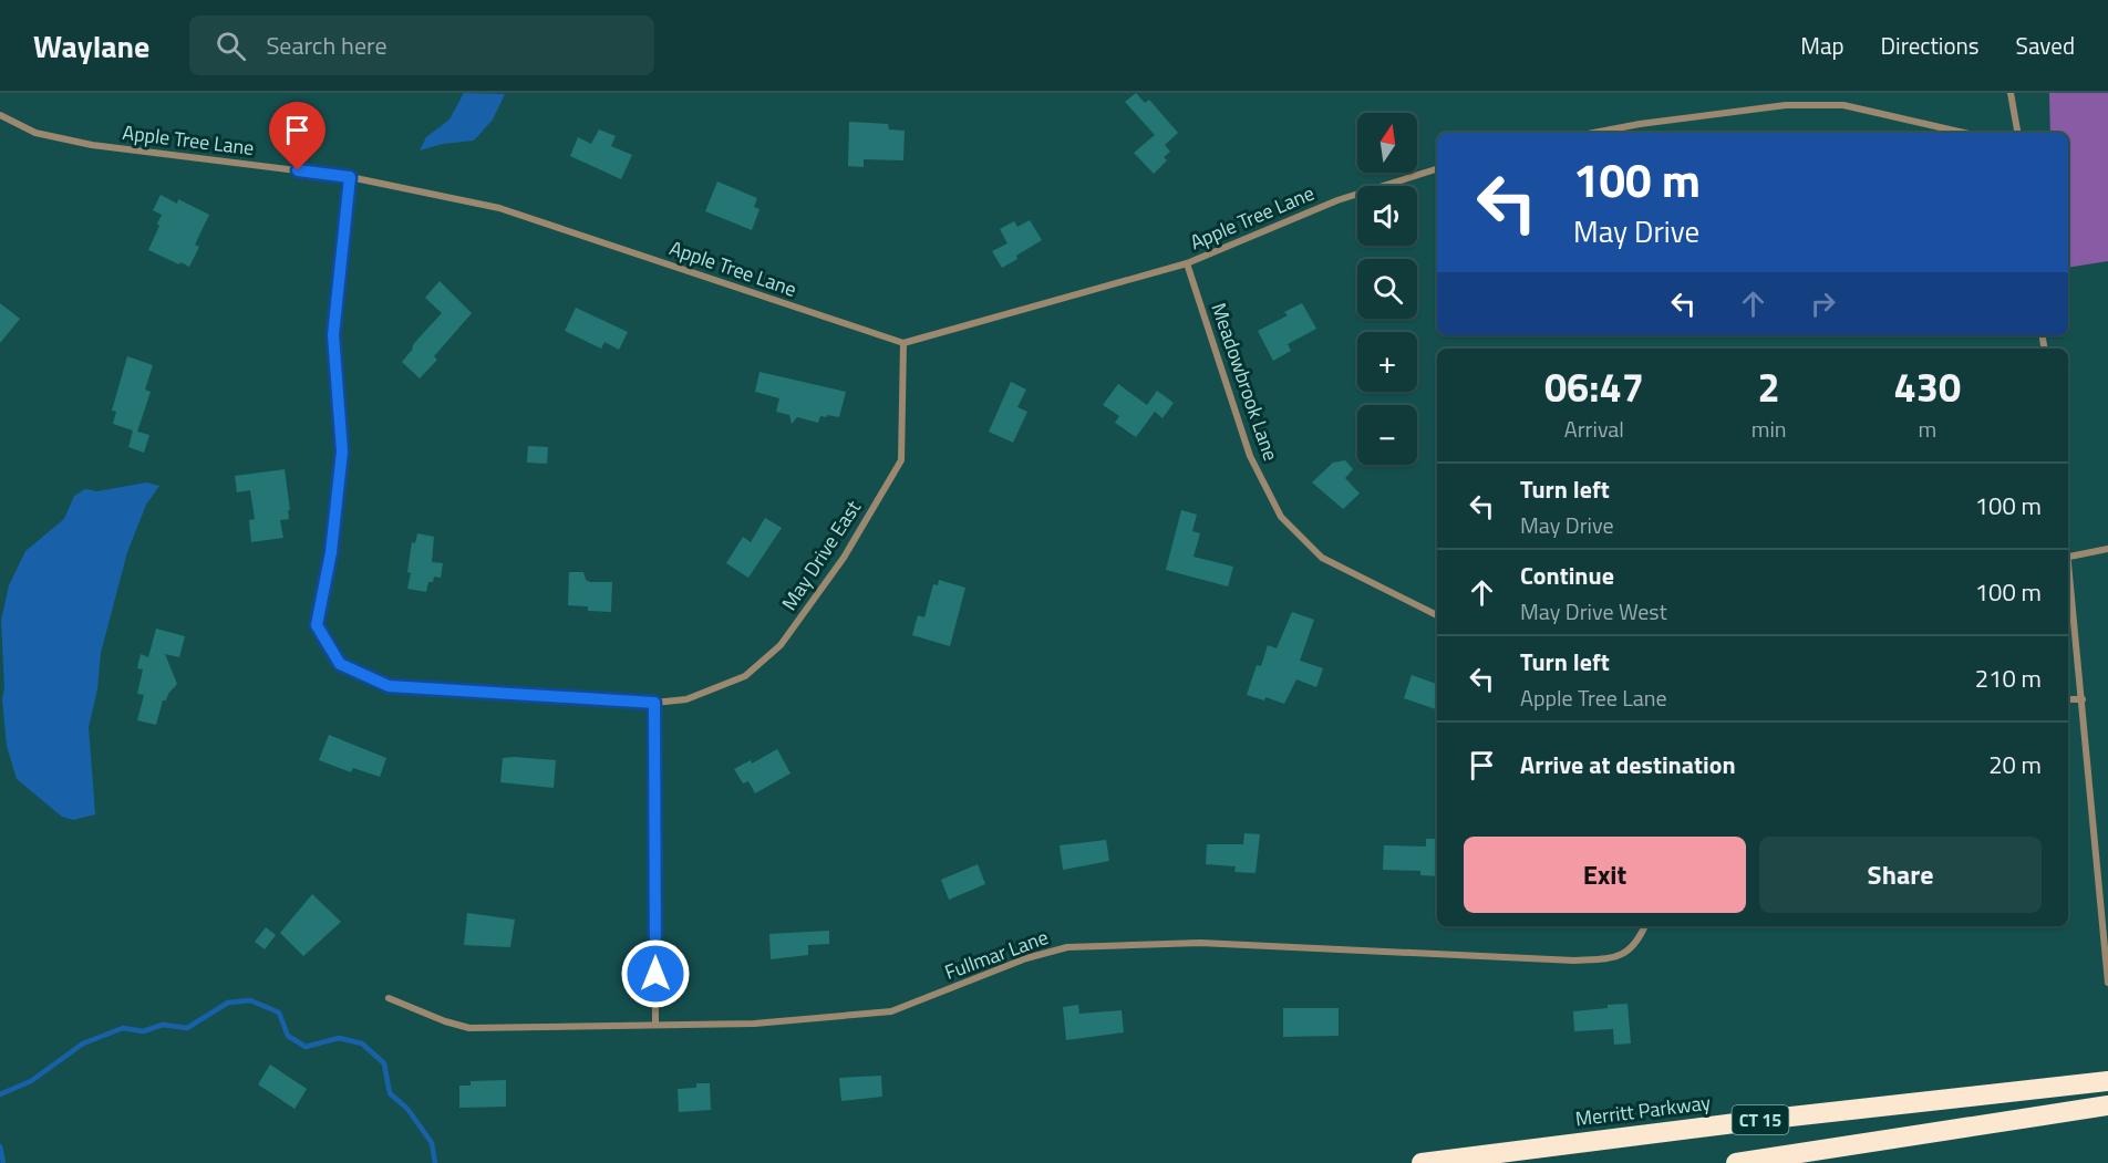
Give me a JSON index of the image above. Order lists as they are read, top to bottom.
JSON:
{
  "streets": {
    "highway": ["Merritt Parkway", "CT 15"],
    "street": [
      "Apple Tree Lane",
      "Meadowbrook Lane",
      "May Drive East",
      "Fullmar Lane"
    ]
  },
  "crossings": [
    ["Apple Tree Lane", "Meadowbrook Lane"],
    ["Apple Tree Lane", "May Drive East"]
  ],
  "north": "top",
  "page": {
    "header": "Waylane",
    "search": "Search here",
    "nav": ["Map", "Directions", "Saved"],
    "map_buttons": ["+", "−"],
    "turn": ["100 m", "May Drive"],
    "eta": [
      "06:47",
      "Arrival",
      "2",
      "min",
      "430",
      "m"
    ],
    "list": [
      {
        "name": "Turn left",
        "note": "May Drive",
        "value": "100 m"
      },
      {
        "name": "Continue",
        "note": "May Drive West",
        "value": "100 m"
      },
      {
        "name": "Turn left",
        "note": "Apple Tree Lane",
        "value": "210 m"
      },
      {
        "name": "Arrive at destination",
        "value": "20 m"
      }
    ],
    "buttons": ["Exit", "Share"]
  }
}
